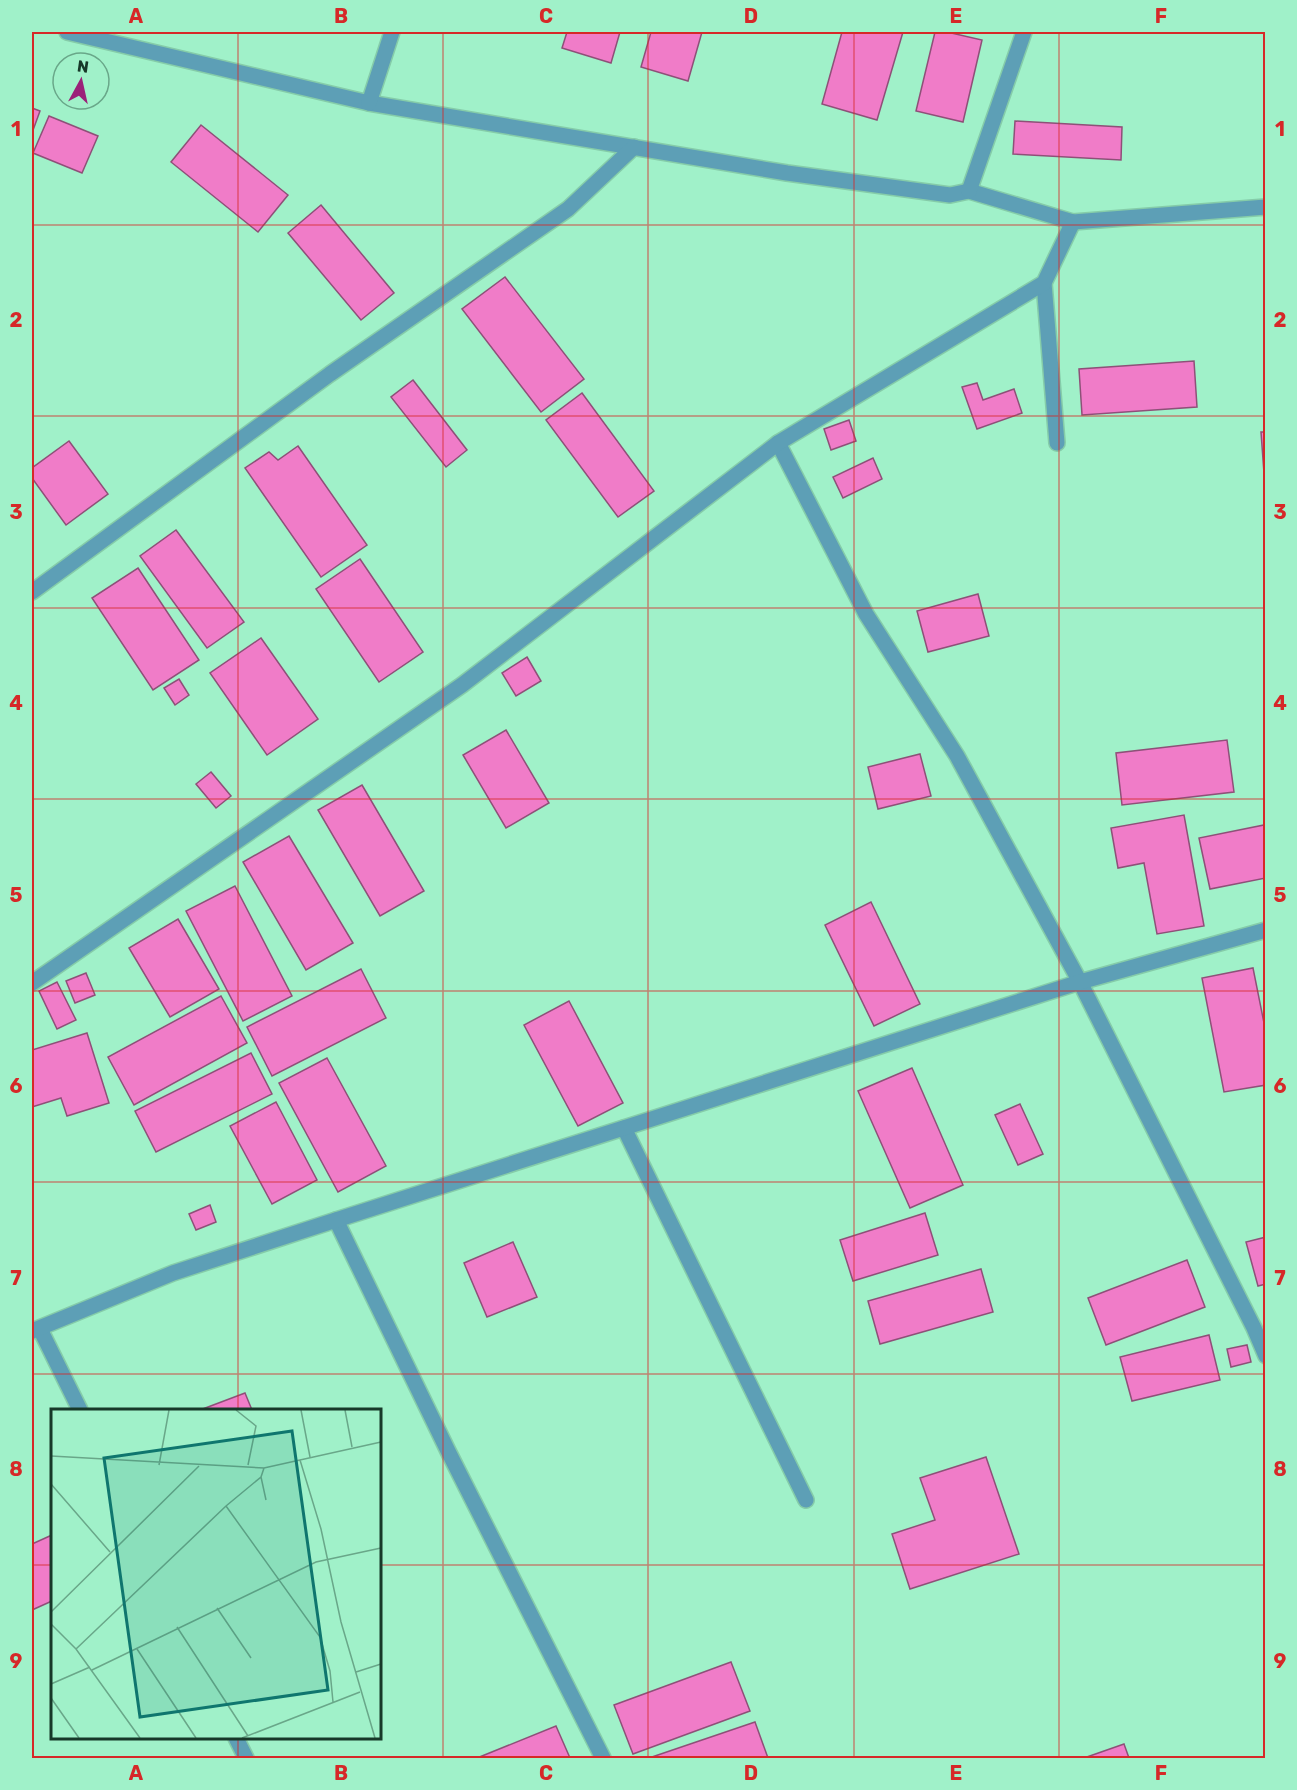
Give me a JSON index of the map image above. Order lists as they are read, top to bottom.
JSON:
{
  "north": "top",
  "grid": {
    "columns": [
      "A",
      "B",
      "C",
      "D",
      "E",
      "F"
    ],
    "rows": [
      "1",
      "2",
      "3",
      "4",
      "5",
      "6",
      "7",
      "8",
      "9"
    ]
  }
}
